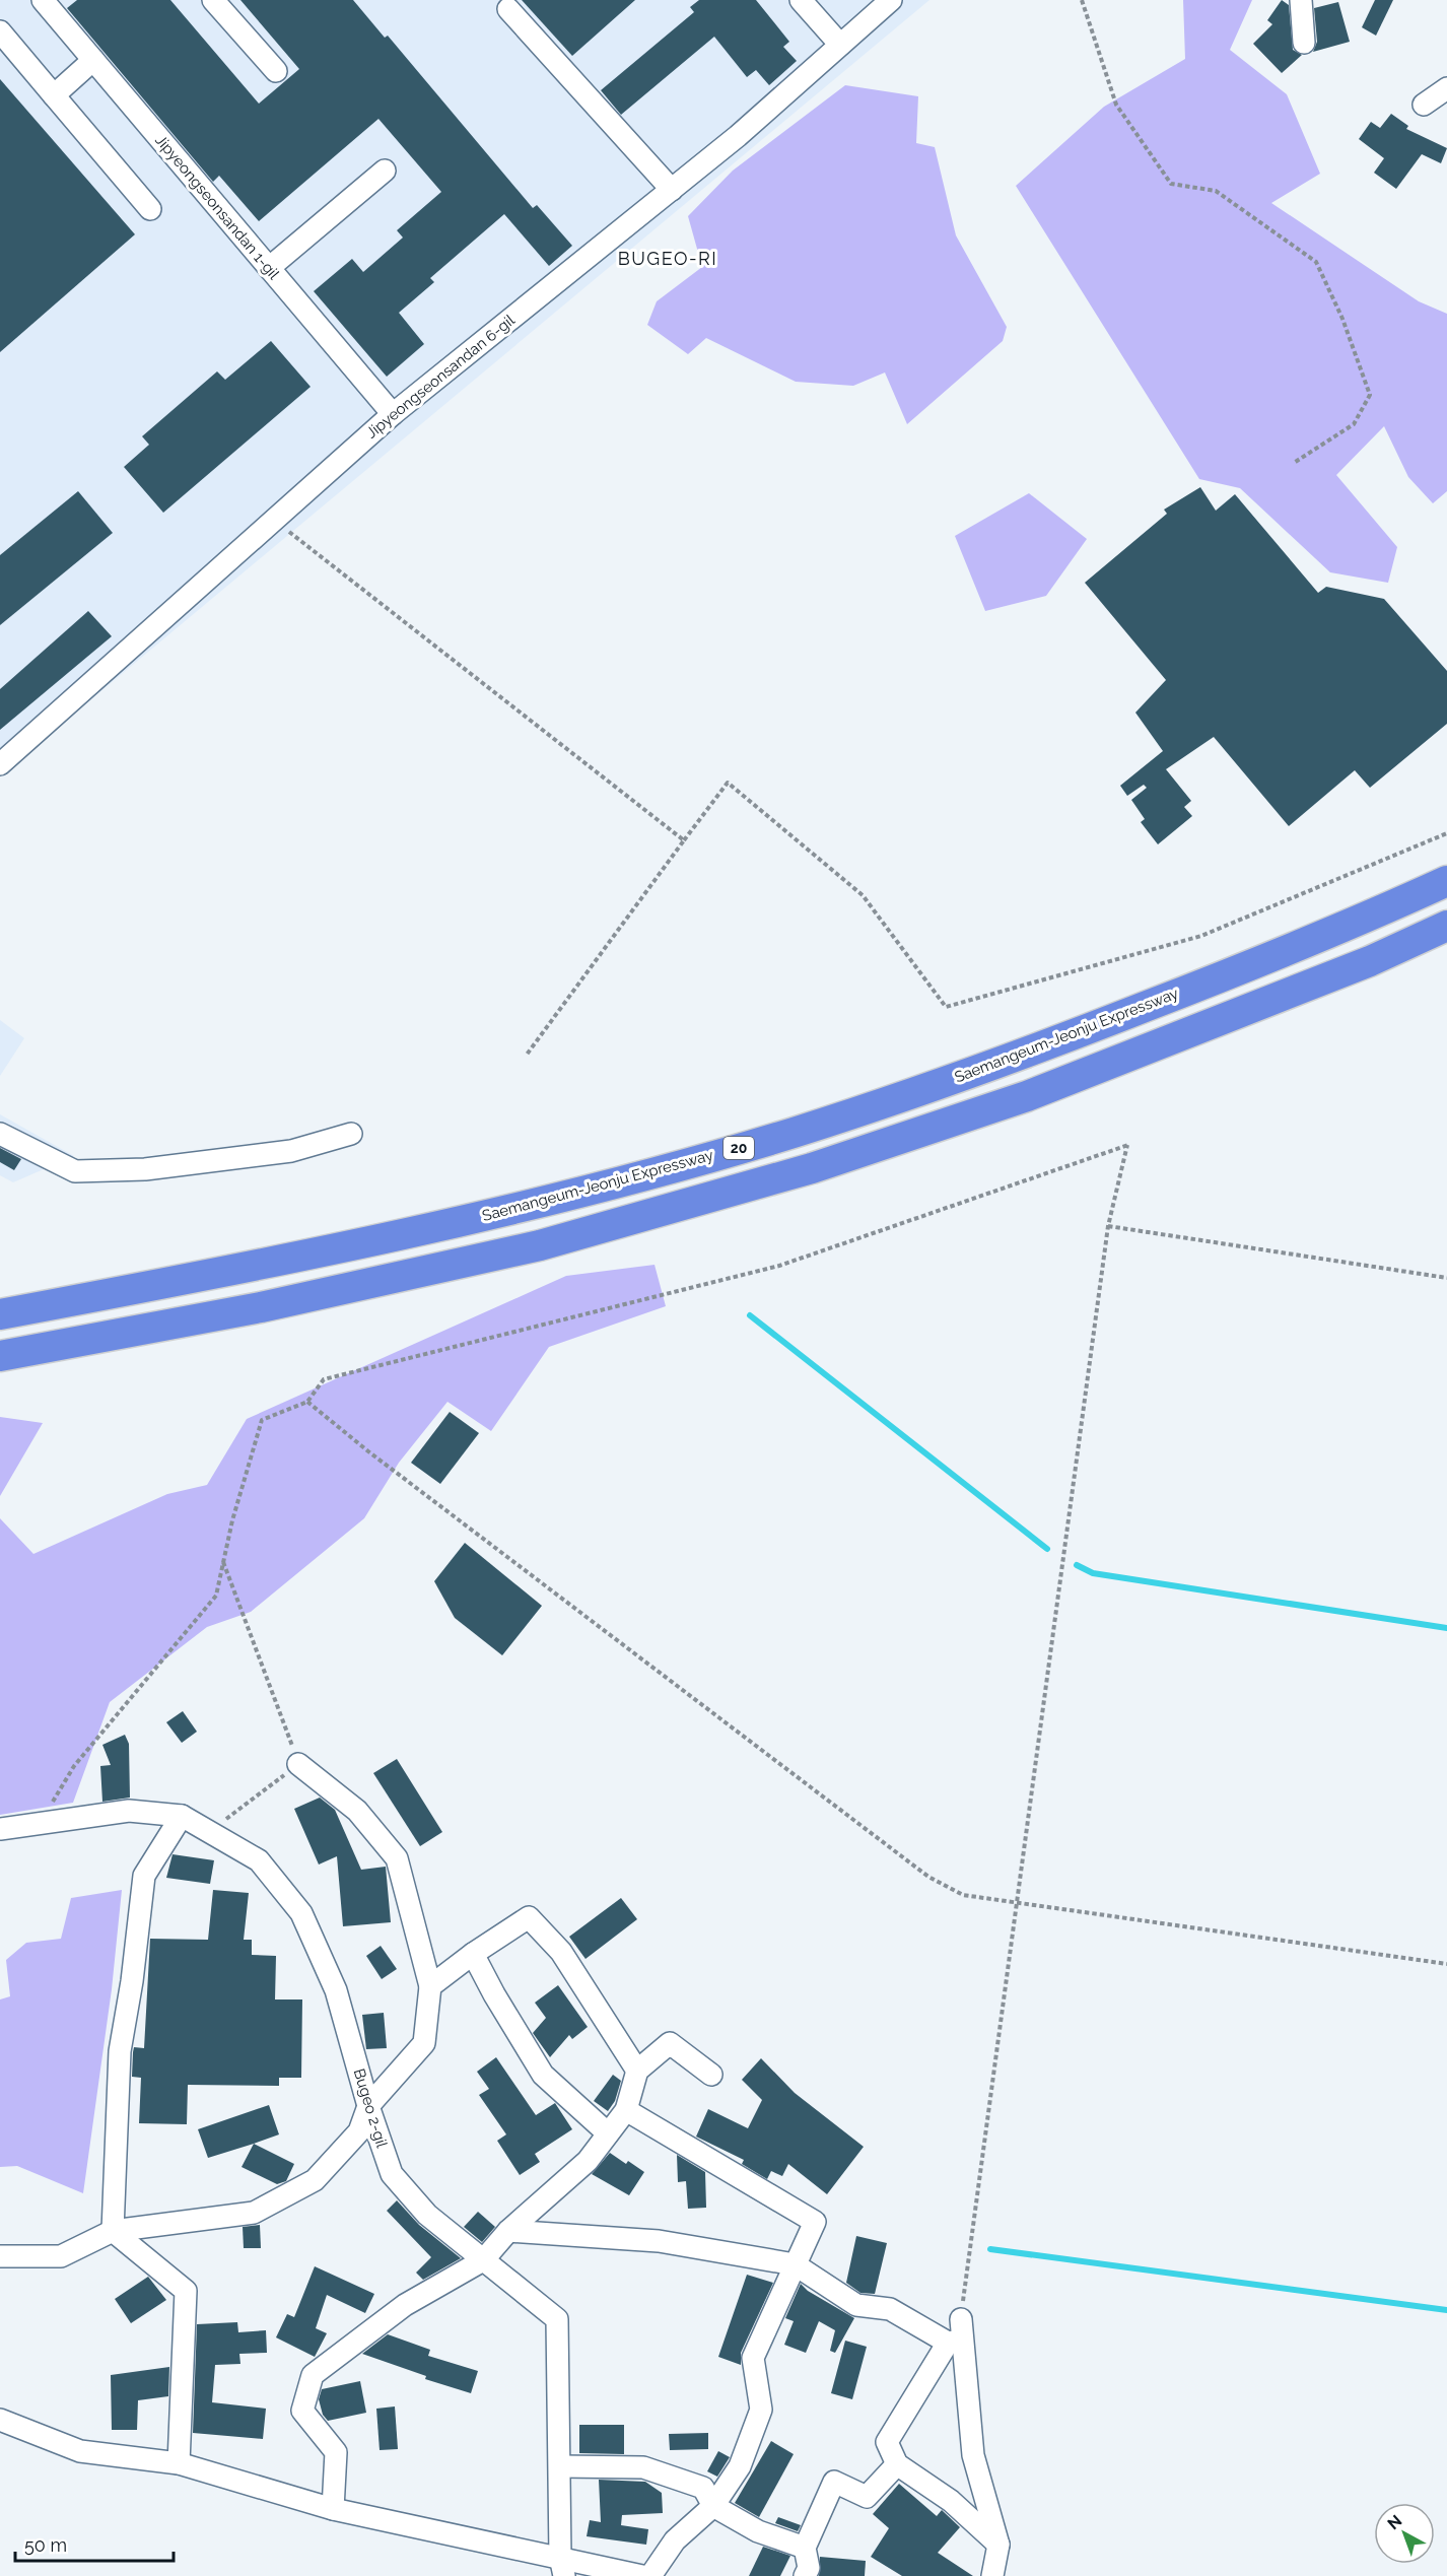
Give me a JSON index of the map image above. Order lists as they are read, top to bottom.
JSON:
{
  "streets": {
    "highway": ["Saemangeum-Jeonju Expressway", "20"],
    "street": ["Jipyeongseonsandan 1-gil", "Jipyeongseonsandan 6-gil", "Bugeo 2-gil"]
  },
  "crossings": [
    ["Jipyeongseonsandan 1-gil", "Jipyeongseonsandan 6-gil"]
  ],
  "districts": ["BUGEO-RI"],
  "scale_bar": "50 m",
  "north": "top left"
}
